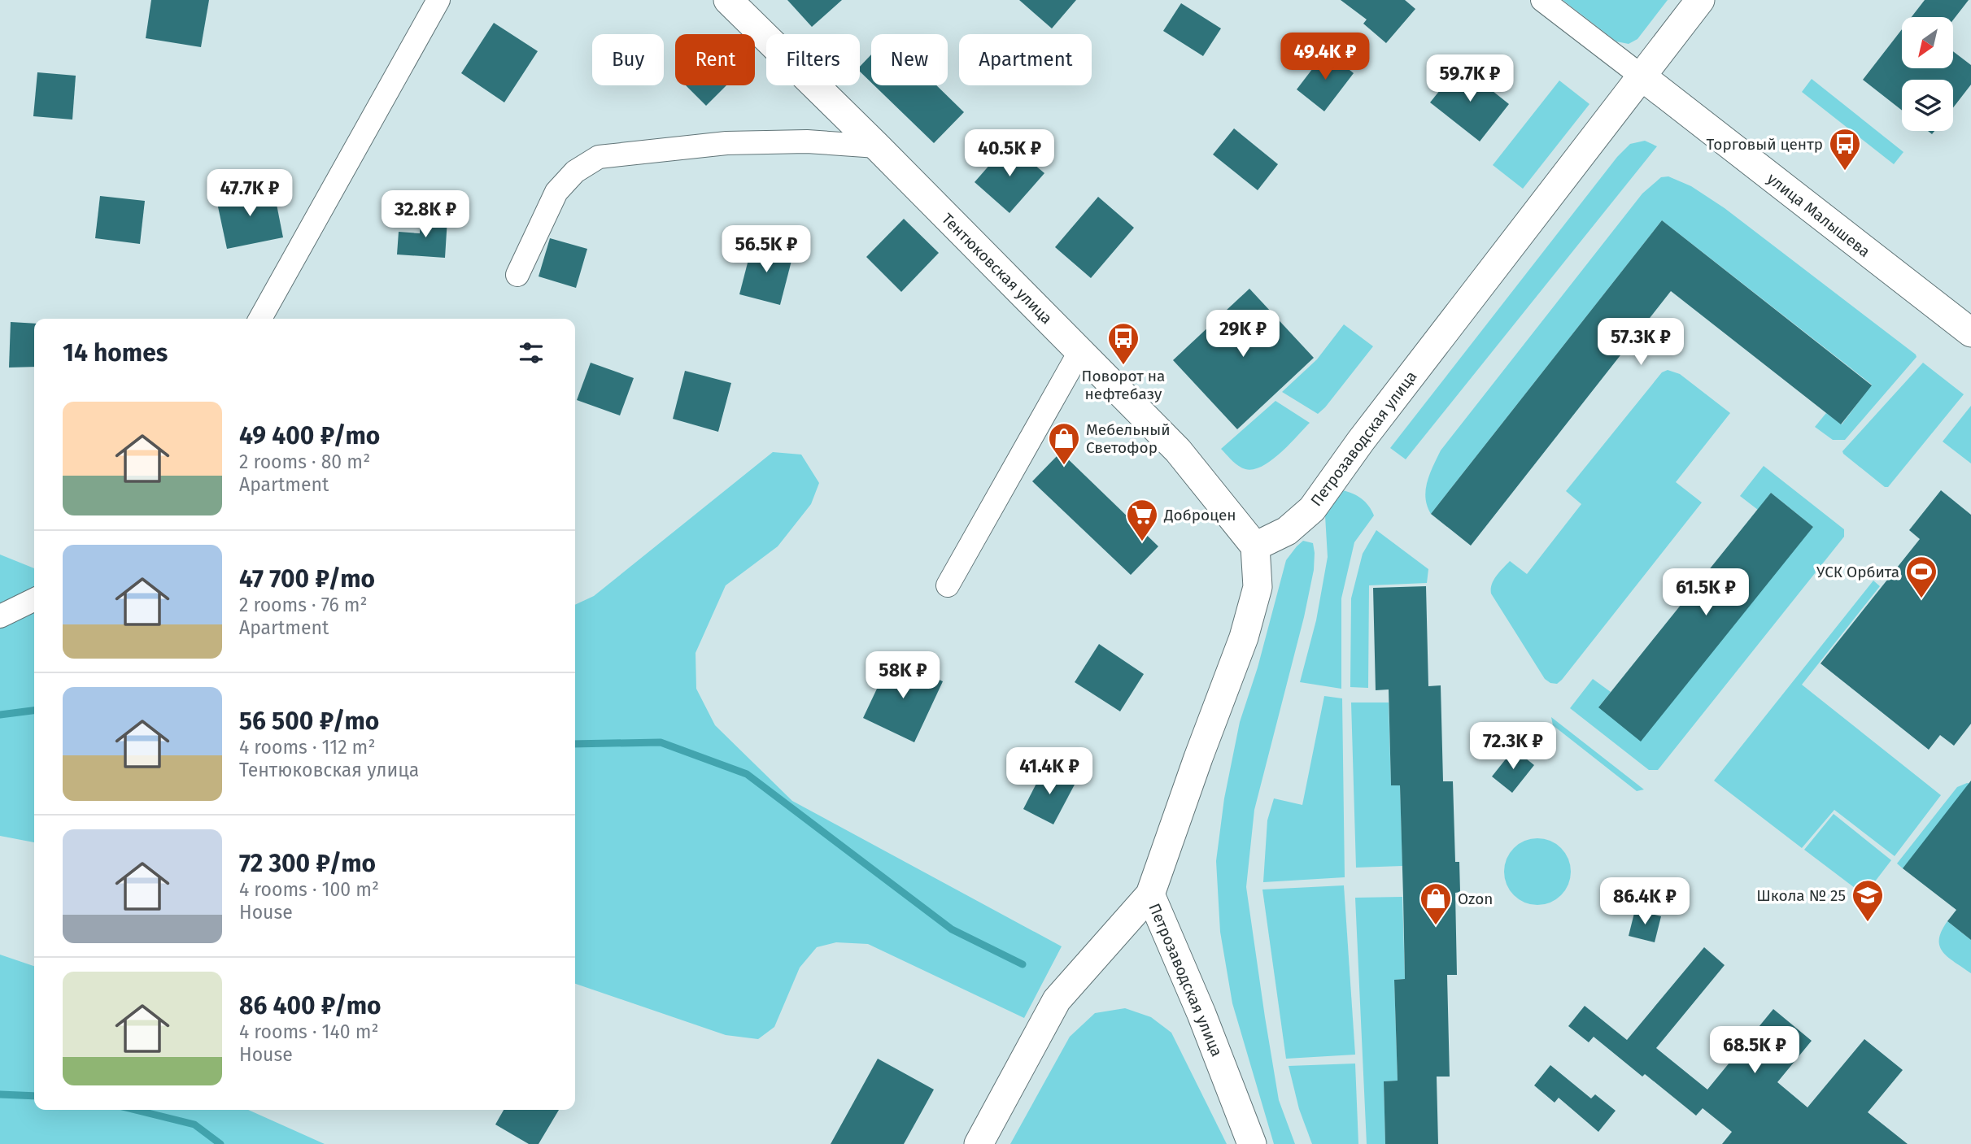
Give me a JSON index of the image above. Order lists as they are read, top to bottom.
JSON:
{
  "streets": {
    "street": ["улица Малышева", "Тентюковская улица", "Петрозаводская улица"]
  },
  "crossings": [
    ["улица Малышева", "Петрозаводская улица"],
    ["Тентюковская улица", "Петрозаводская улица"]
  ],
  "places": {
    "bus stop": ["Торговый центр", "Поворот на нефтебазу"],
    "shop": ["Мебельный Светофор", "Ozon"],
    "supermarket": ["Доброцен"],
    "sports": ["УСК Орбита"],
    "school or university": ["Школа № 25"]
  },
  "north": "bottom left",
  "page": {
    "price": [
      "49.4K ₽",
      "59.7K ₽",
      "40.5K ₽",
      "47.7K ₽",
      "32.8K ₽",
      "56.5K ₽",
      "29K ₽",
      "57.3K ₽",
      "61.5K ₽",
      "58K ₽",
      "72.3K ₽",
      "41.4K ₽",
      "86.4K ₽",
      "68.5K ₽"
    ],
    "chip": [
      "Buy",
      "Rent",
      "Filters",
      "New",
      "Apartment"
    ],
    "heading": "14 homes",
    "list": [
      {
        "name": "49 400 ₽/mo",
        "note": "2 rooms · 80 m² · Apartment"
      },
      {
        "name": "47 700 ₽/mo",
        "note": "2 rooms · 76 m² · Apartment"
      },
      {
        "name": "56 500 ₽/mo",
        "note": "4 rooms · 112 m² · Тентюковская улица"
      },
      {
        "name": "72 300 ₽/mo",
        "note": "4 rooms · 100 m² · House"
      },
      {
        "name": "86 400 ₽/mo",
        "note": "4 rooms · 140 m² · House"
      }
    ]
  }
}
